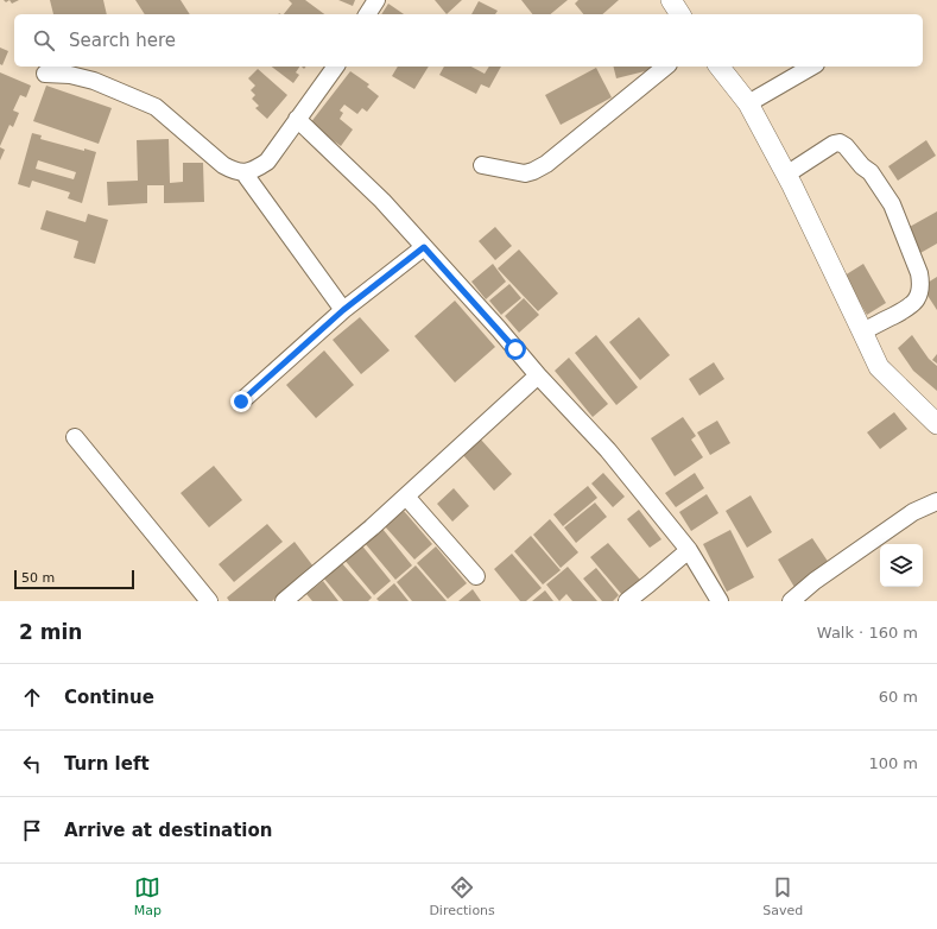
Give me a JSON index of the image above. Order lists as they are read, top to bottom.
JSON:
{
  "scale_bar": "50 m",
  "page": {
    "search": "Search here",
    "scale": "50 m",
    "heading": ["2 min", "Walk · 160 m"],
    "list": [
      ["Continue", "60 m"],
      ["Turn left", "100 m"],
      "Arrive at destination"
    ],
    "nav": ["Map", "Directions", "Saved"]
  }
}
